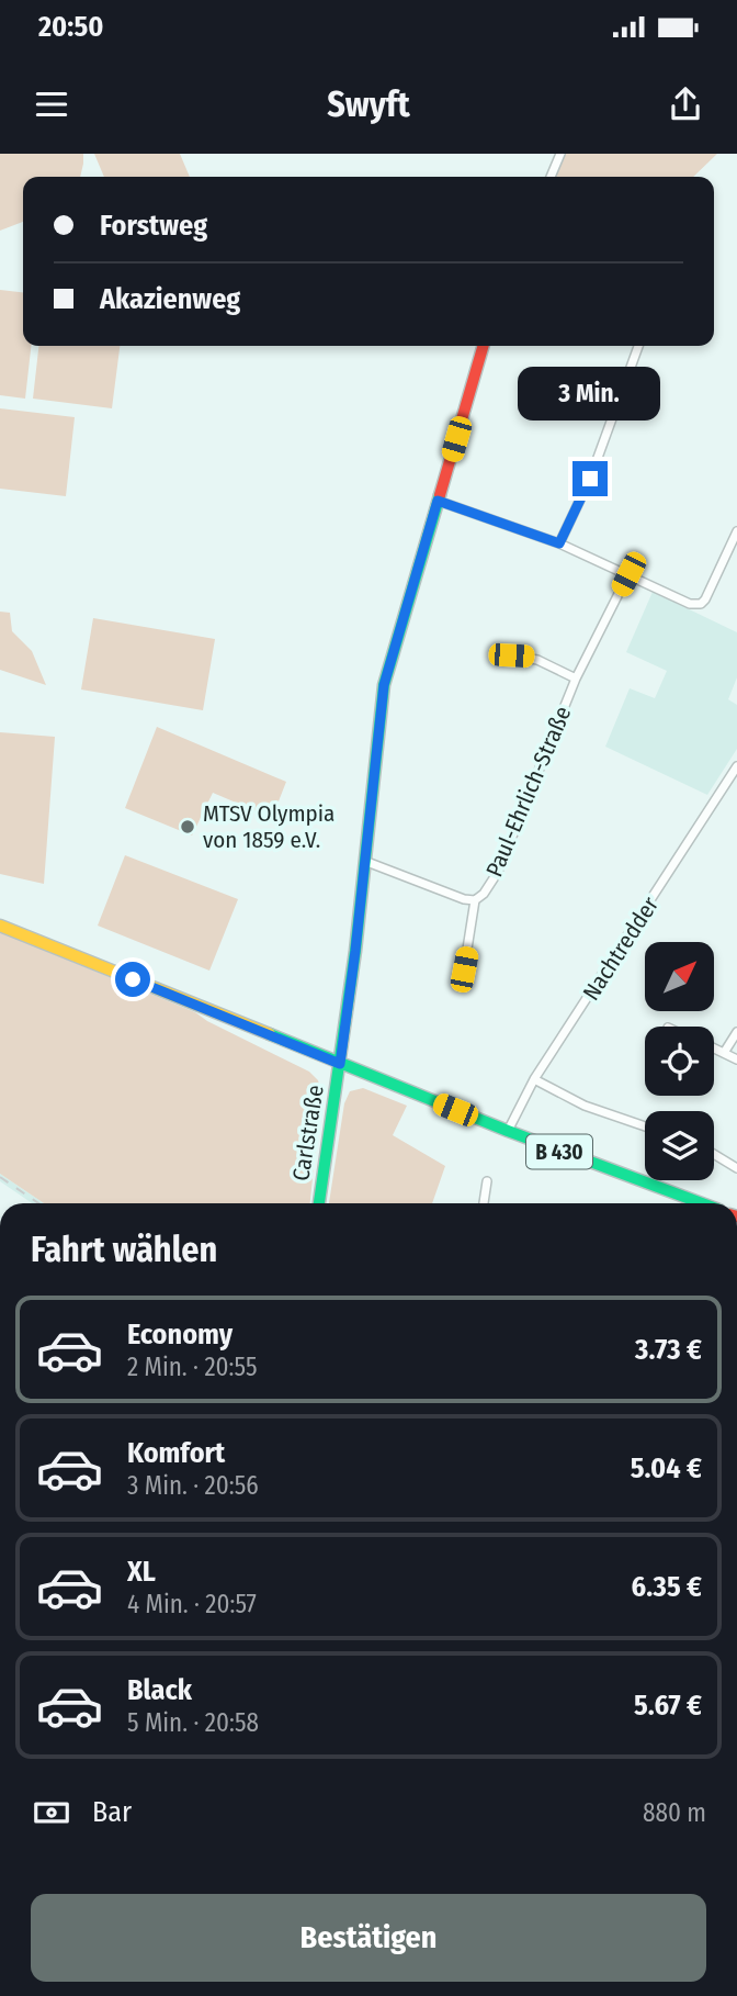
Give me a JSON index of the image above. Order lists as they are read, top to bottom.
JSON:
{
  "streets": {
    "street": [
      "Paul-Ehrlich-Straße",
      "Nachtredder",
      "Carlstraße",
      "B 430"
    ]
  },
  "crossings": [
    ["Paul-Ehrlich-Straße", "Carlstraße"],
    ["Nachtredder", "B 430"],
    ["Carlstraße", "B 430"]
  ],
  "places": ["MTSV Olympia von 1859 e.V."],
  "north": "top right",
  "page": {
    "status": "20:50",
    "header": "Swyft",
    "banner": ["Forstweg", "Akazienweg"],
    "bubble": "3 Min.",
    "heading": "Fahrt wählen",
    "list": [
      {
        "name": "Economy",
        "note": "2 Min. · 20:55",
        "value": "3.73 €"
      },
      {
        "name": "Komfort",
        "note": "3 Min. · 20:56",
        "value": "5.04 €"
      },
      {
        "name": "XL",
        "note": "4 Min. · 20:57",
        "value": "6.35 €"
      },
      {
        "name": "Black",
        "note": "5 Min. · 20:58",
        "value": "5.67 €"
      }
    ],
    "pay": ["Bar", "880 m"],
    "buttons": "Bestätigen"
  }
}
